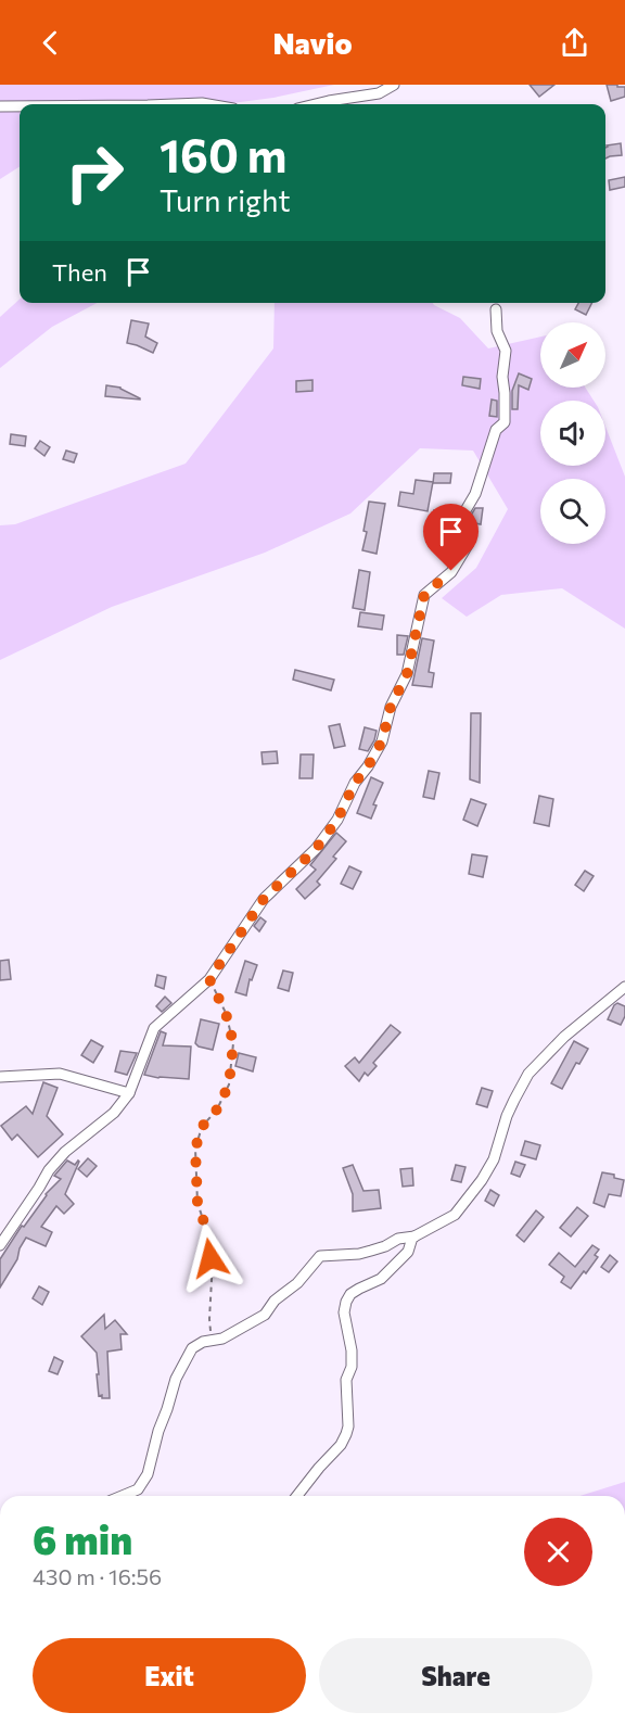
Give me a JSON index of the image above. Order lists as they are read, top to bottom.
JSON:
{
  "north": "top right",
  "page": {
    "header": "Navio",
    "turn": ["160 m", "Turn right"],
    "then": "Then",
    "heading": ["6 min", "430 m · 16:56"],
    "buttons": ["Exit", "Share"]
  }
}
